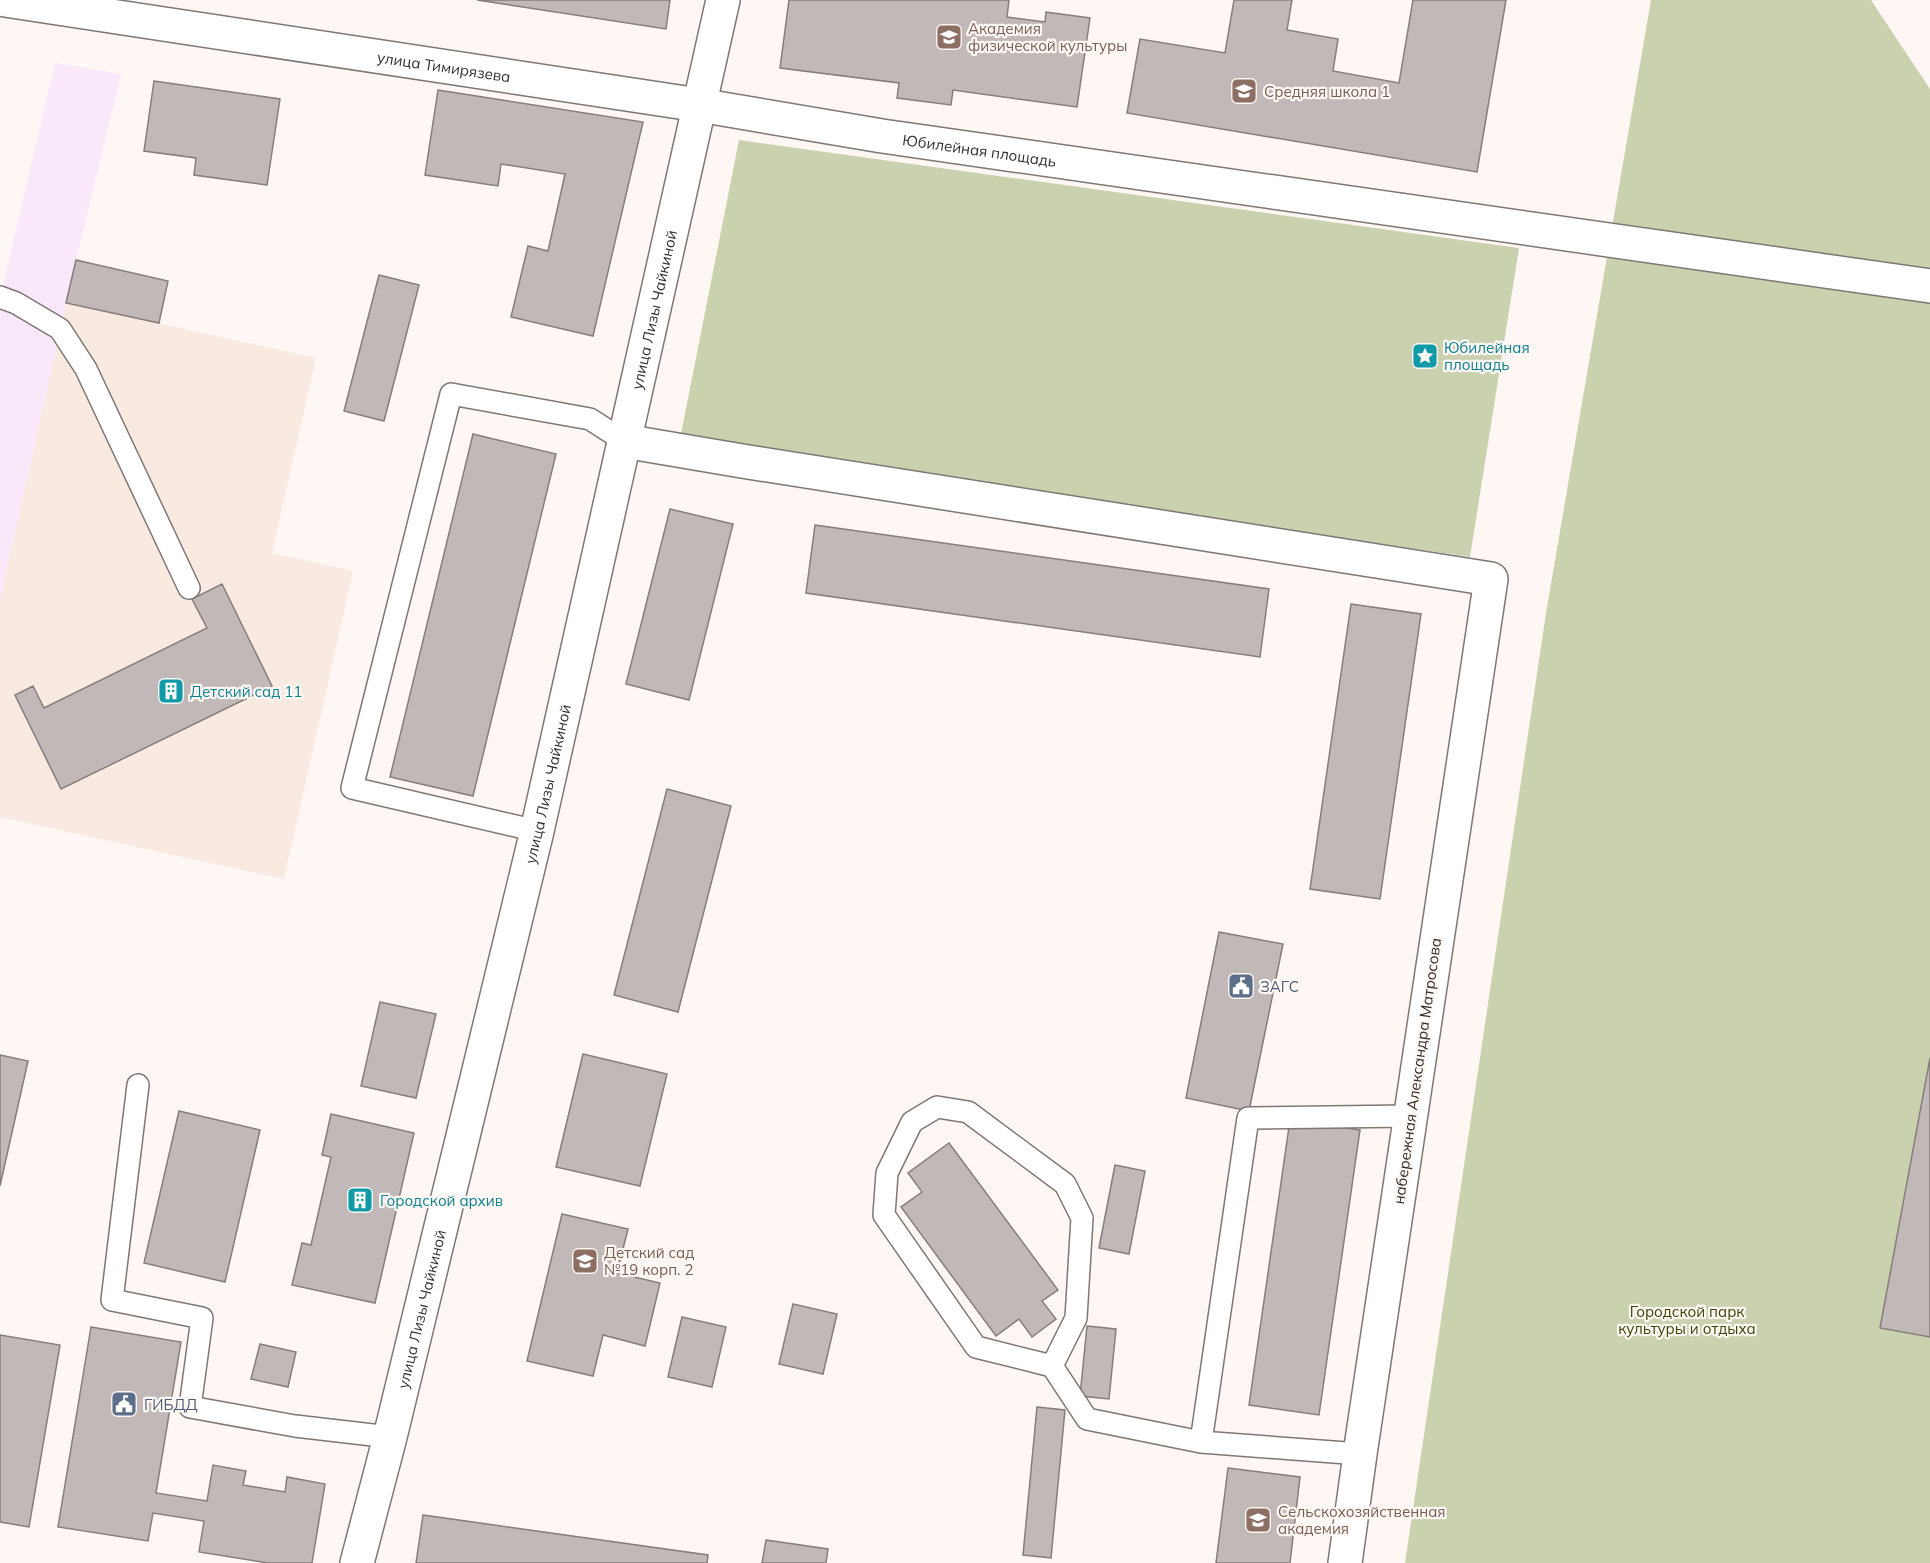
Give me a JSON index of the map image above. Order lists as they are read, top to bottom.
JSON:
{
  "streets": {
    "street": [
      "улица Тимирязева",
      "Юбилейная площадь",
      "улица Лизы Чайкиной",
      "набережная Александра Матросова"
    ]
  },
  "crossings": [
    ["улица Тимирязева", "Юбилейная площадь"],
    ["улица Тимирязева", "улица Лизы Чайкиной"],
    ["улица Лизы Чайкиной", "набережная Александра Матросова"]
  ],
  "parks": ["Городской парк культуры и отдыха"],
  "places": {
    "school or university": [
      "Aкадемия физической культуры",
      "Средняя школа 1",
      "Детский сад №19 корп. 2",
      "Сельскохозяйственная академия"
    ],
    "place": ["Юбилейная площадь"],
    "building": ["Детский сад 11", "Городской архив"],
    "public building": ["ЗАГС", "ГИБДД"]
  }
}
